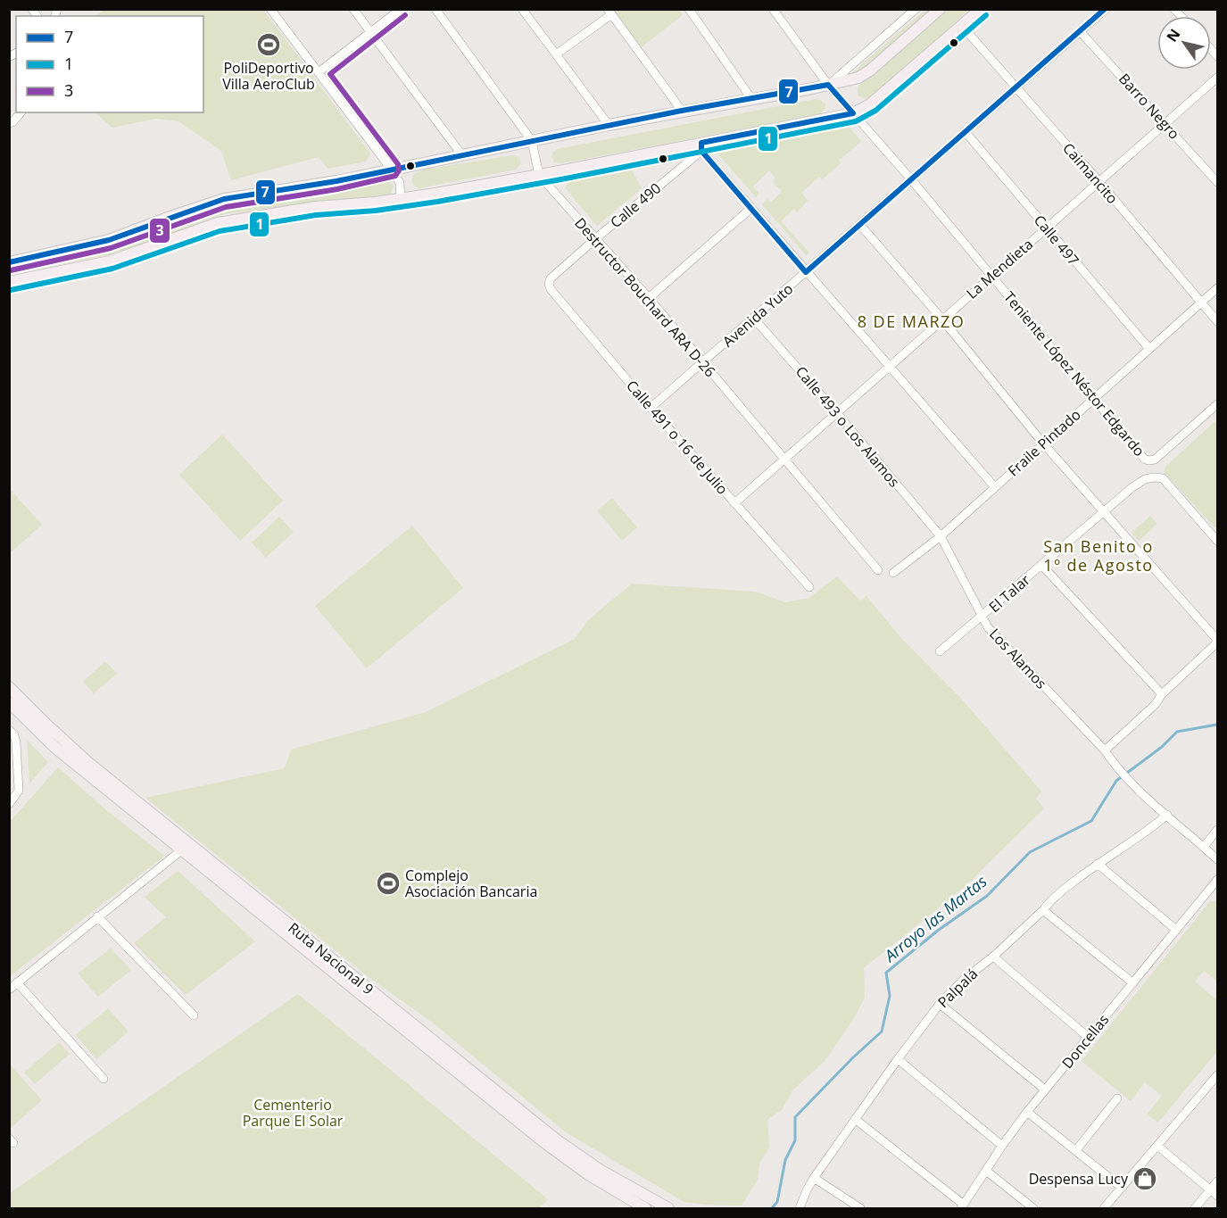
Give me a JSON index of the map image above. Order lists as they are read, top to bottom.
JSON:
{
  "streets": {
    "main road": ["Ruta Nacional 9"],
    "street": [
      "Barro Negro",
      "Caimancito",
      "Calle 490",
      "Calle 497",
      "La Mendieta",
      "Destructor Bouchard ARA D-26",
      "Avenida Yuto",
      "Teniente López Néstor Edgardo",
      "Calle 493 o Los Alamos",
      "Calle 491 o 16 de Julio",
      "Fraile Pintado",
      "El Talar",
      "Los Alamos",
      "Palpalá",
      "Doncellas"
    ]
  },
  "crossings": [
    ["Barro Negro", "La Mendieta"],
    ["Barro Negro", "Avenida Yuto"],
    ["Caimancito", "La Mendieta"],
    ["Caimancito", "Avenida Yuto"],
    ["Caimancito", "Fraile Pintado"],
    ["Calle 490", "Destructor Bouchard ARA D-26"],
    ["Calle 490", "Calle 491 o 16 de Julio"],
    ["Calle 497", "La Mendieta"],
    ["Calle 497", "Avenida Yuto"],
    ["Calle 497", "Fraile Pintado"],
    ["La Mendieta", "Destructor Bouchard ARA D-26"],
    ["La Mendieta", "Teniente López Néstor Edgardo"],
    ["La Mendieta", "Calle 493 o Los Alamos"],
    ["La Mendieta", "Calle 491 o 16 de Julio"],
    ["Destructor Bouchard ARA D-26", "Avenida Yuto"],
    ["Avenida Yuto", "Teniente López Néstor Edgardo"],
    ["Avenida Yuto", "Calle 493 o Los Alamos"],
    ["Avenida Yuto", "Calle 491 o 16 de Julio"],
    ["Teniente López Néstor Edgardo", "Fraile Pintado"],
    ["Calle 493 o Los Alamos", "Fraile Pintado"],
    ["Calle 493 o Los Alamos", "Los Alamos"],
    ["Fraile Pintado", "Los Alamos"],
    ["El Talar", "Los Alamos"],
    ["Los Alamos", "Palpalá"]
  ],
  "districts": ["8 DE MARZO", "San Benito o 1º de Agosto"],
  "water": ["Arroyo las Martas"],
  "parks": ["Cementerio Parque El Solar"],
  "places": {
    "sports": ["PoliDeportivo Villa AeroClub", "Complejo Asociación Bancaria"],
    "shop": ["Despensa Lucy"]
  },
  "lines": ["transit line 7", "transit line 1", "transit line 3"],
  "legend": ["7", "1", "3"],
  "north": "top left"
}
